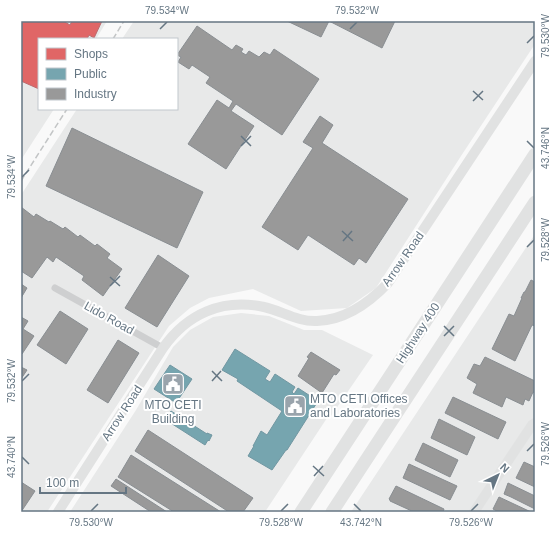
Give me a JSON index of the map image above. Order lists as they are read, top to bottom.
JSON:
{
  "streets": {
    "highway": ["Highway 400"],
    "street": ["Arrow Road", "Lido Road"]
  },
  "crossings": [
    ["Arrow Road", "Lido Road"]
  ],
  "places": {
    "public building": ["MTO CETI Building", "MTO CETI Offices and Laboratories"]
  },
  "legend": ["Shops", "Public", "Industry"],
  "scale_bar": "100 m",
  "north": "top right",
  "coordinates": [
    "79.534°W",
    "79.532°W",
    "79.530°W",
    "43.746°N",
    "79.528°W",
    "79.526°W",
    "43.740°N",
    "43.742°N"
  ]
}
